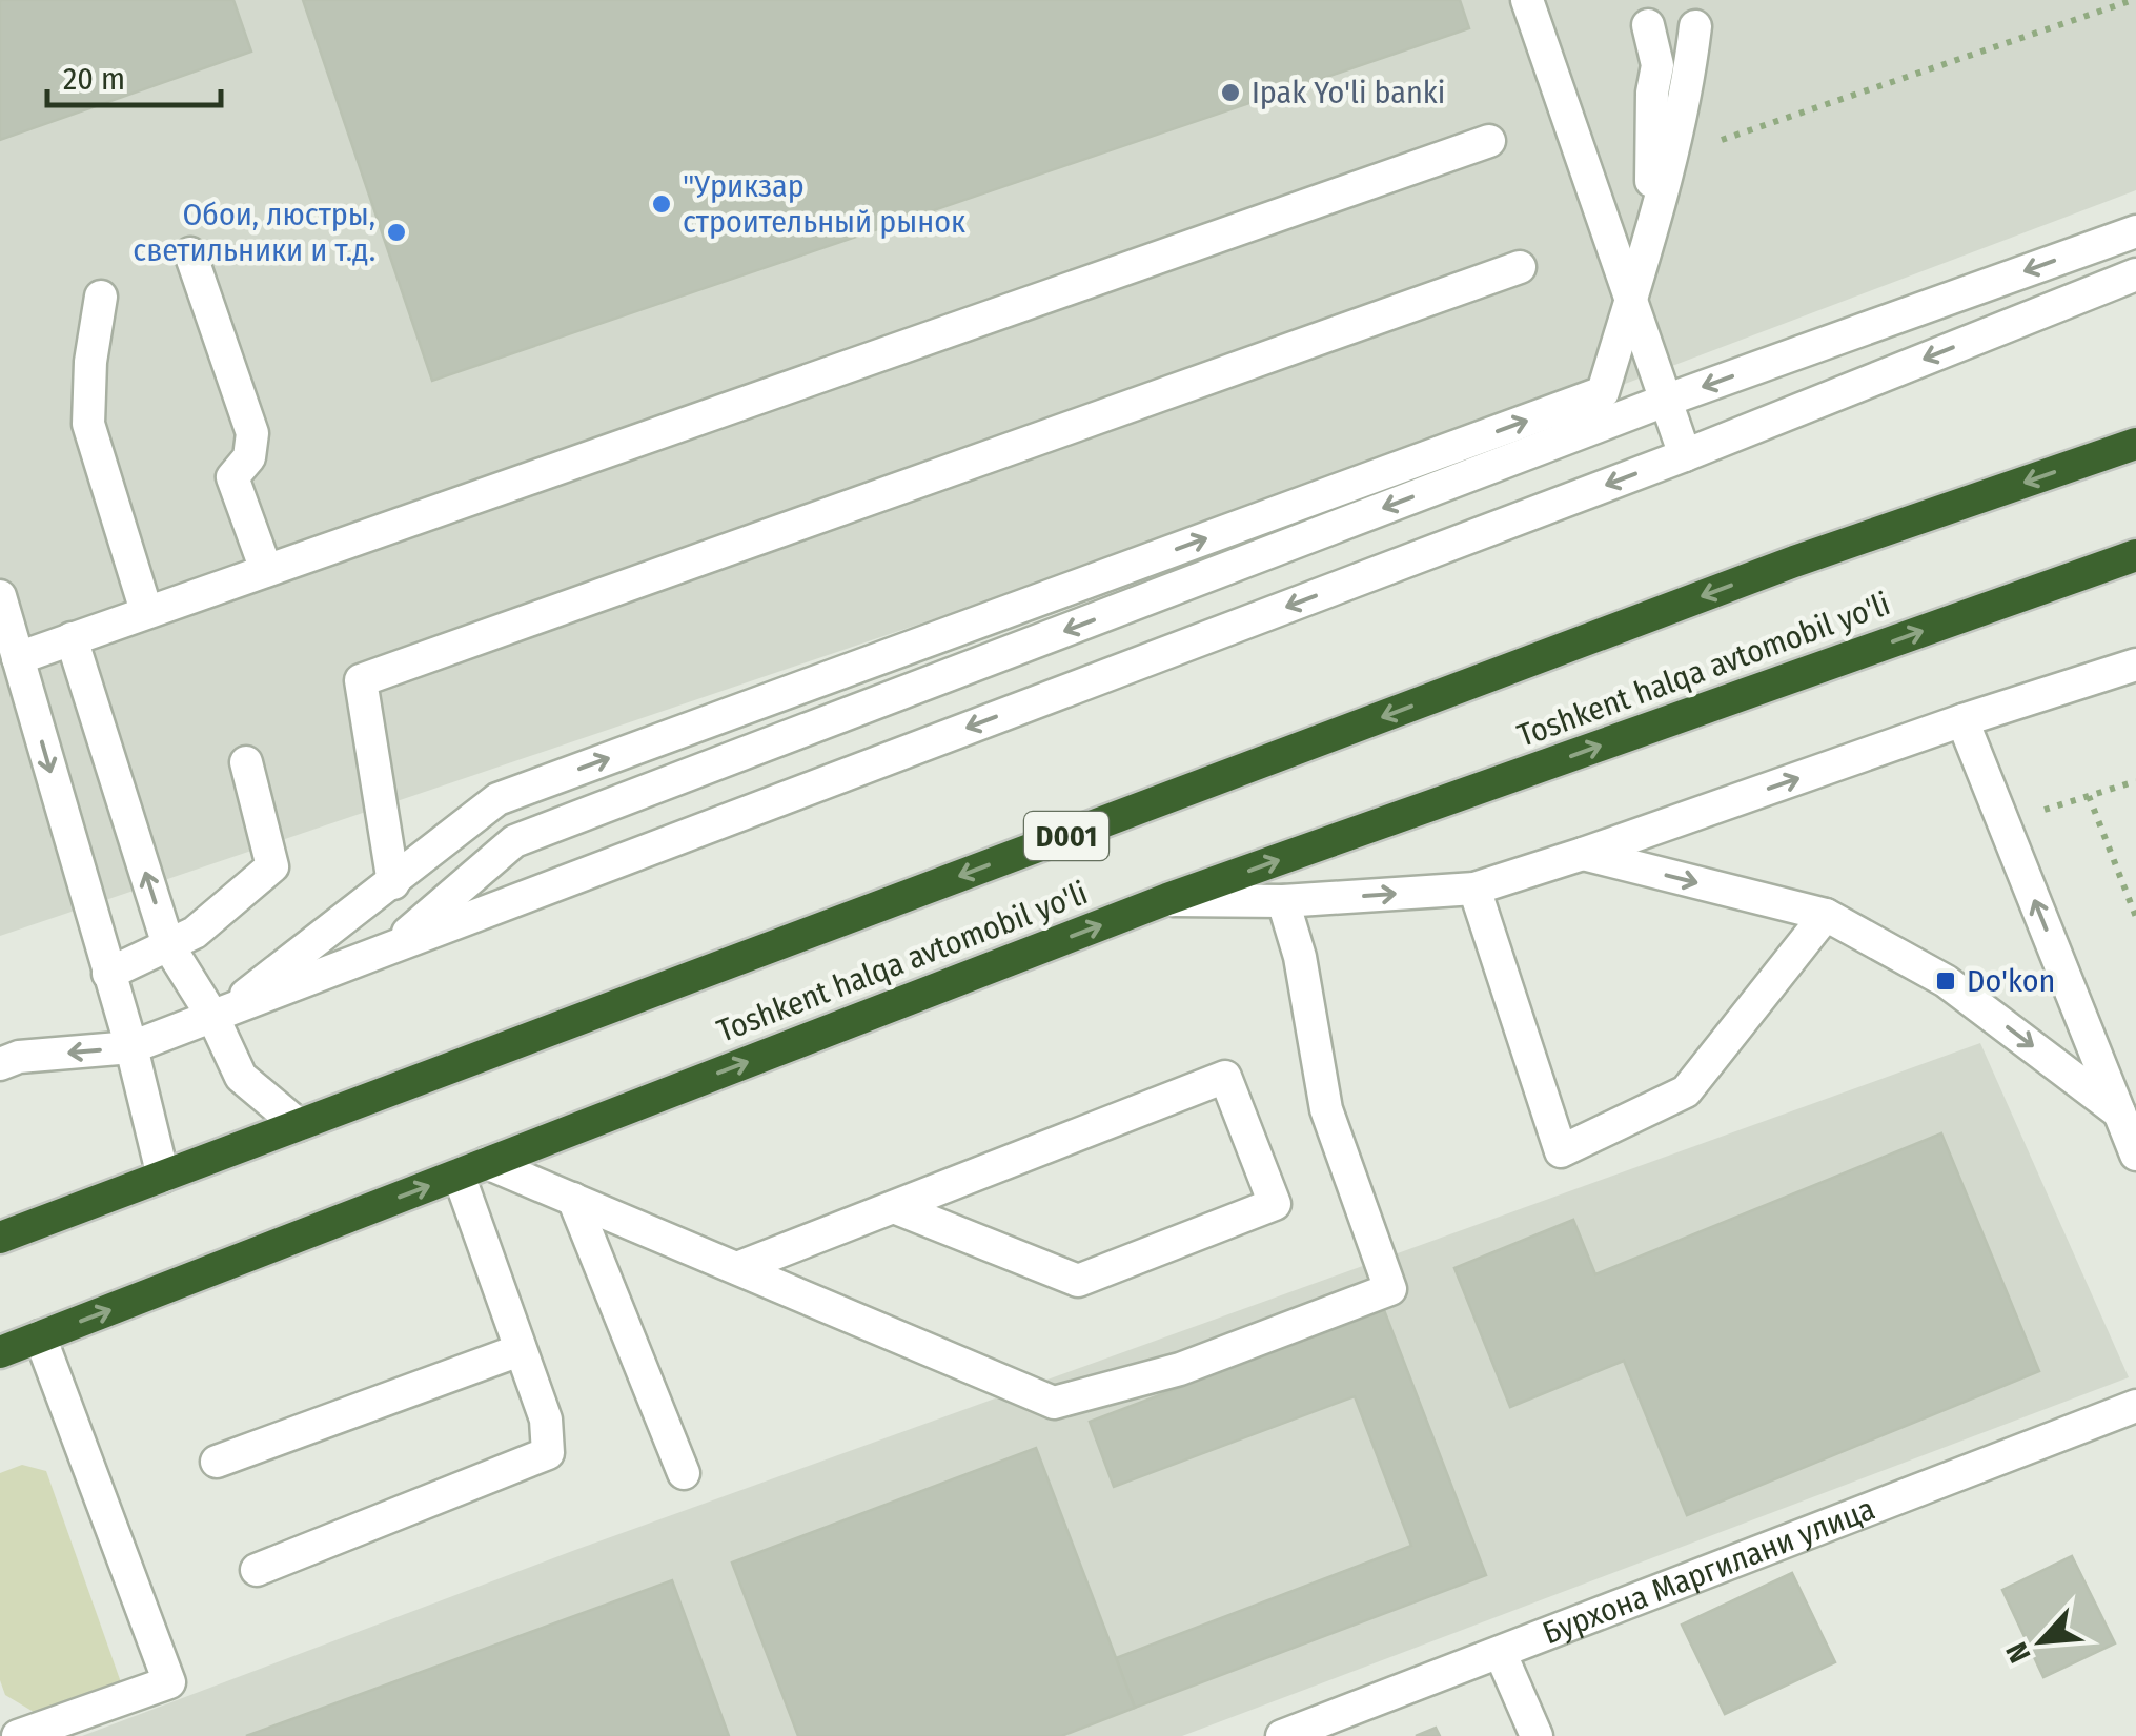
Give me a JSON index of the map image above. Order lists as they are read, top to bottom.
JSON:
{
  "streets": {
    "highway": ["Toshkent halqa avtomobil yo'li", "D001"],
    "street": ["Бурхона Маргилани улица"]
  },
  "places": {
    "other": ["Ipak Yo'li banki", "\"Урикзар строительный рынок", "Обои, люстры, светильники и т.д."],
    "transit": ["Do'kon"]
  },
  "scale_bar": "20 m",
  "north": "bottom left"
}
